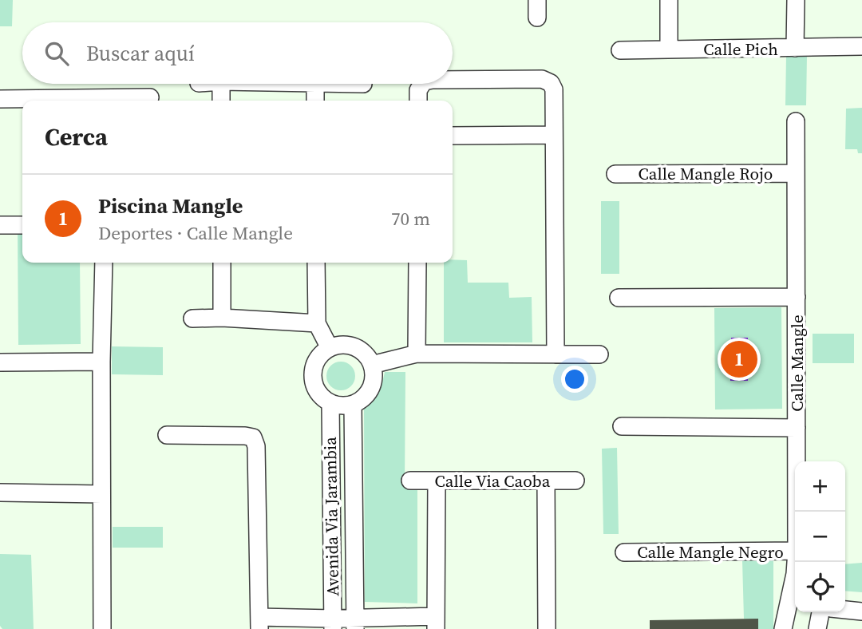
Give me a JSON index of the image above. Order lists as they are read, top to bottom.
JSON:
{
  "streets": {
    "street": [
      "Calle Pich",
      "Calle Mangle Rojo",
      "Calle Mangle",
      "Calle Via Caoba",
      "Avenida Via Jarambia",
      "Calle Mangle Negro"
    ]
  },
  "crossings": [
    ["Calle Mangle Rojo", "Calle Mangle"]
  ],
  "page": {
    "search": "Buscar aquí",
    "heading": "Cerca",
    "list": [
      {
        "mark": "1",
        "name": "Piscina Mangle",
        "note": "Deportes · Calle Mangle",
        "value": "70 m"
      }
    ],
    "pins": "1",
    "map_buttons": ["+", "−"]
  }
}
